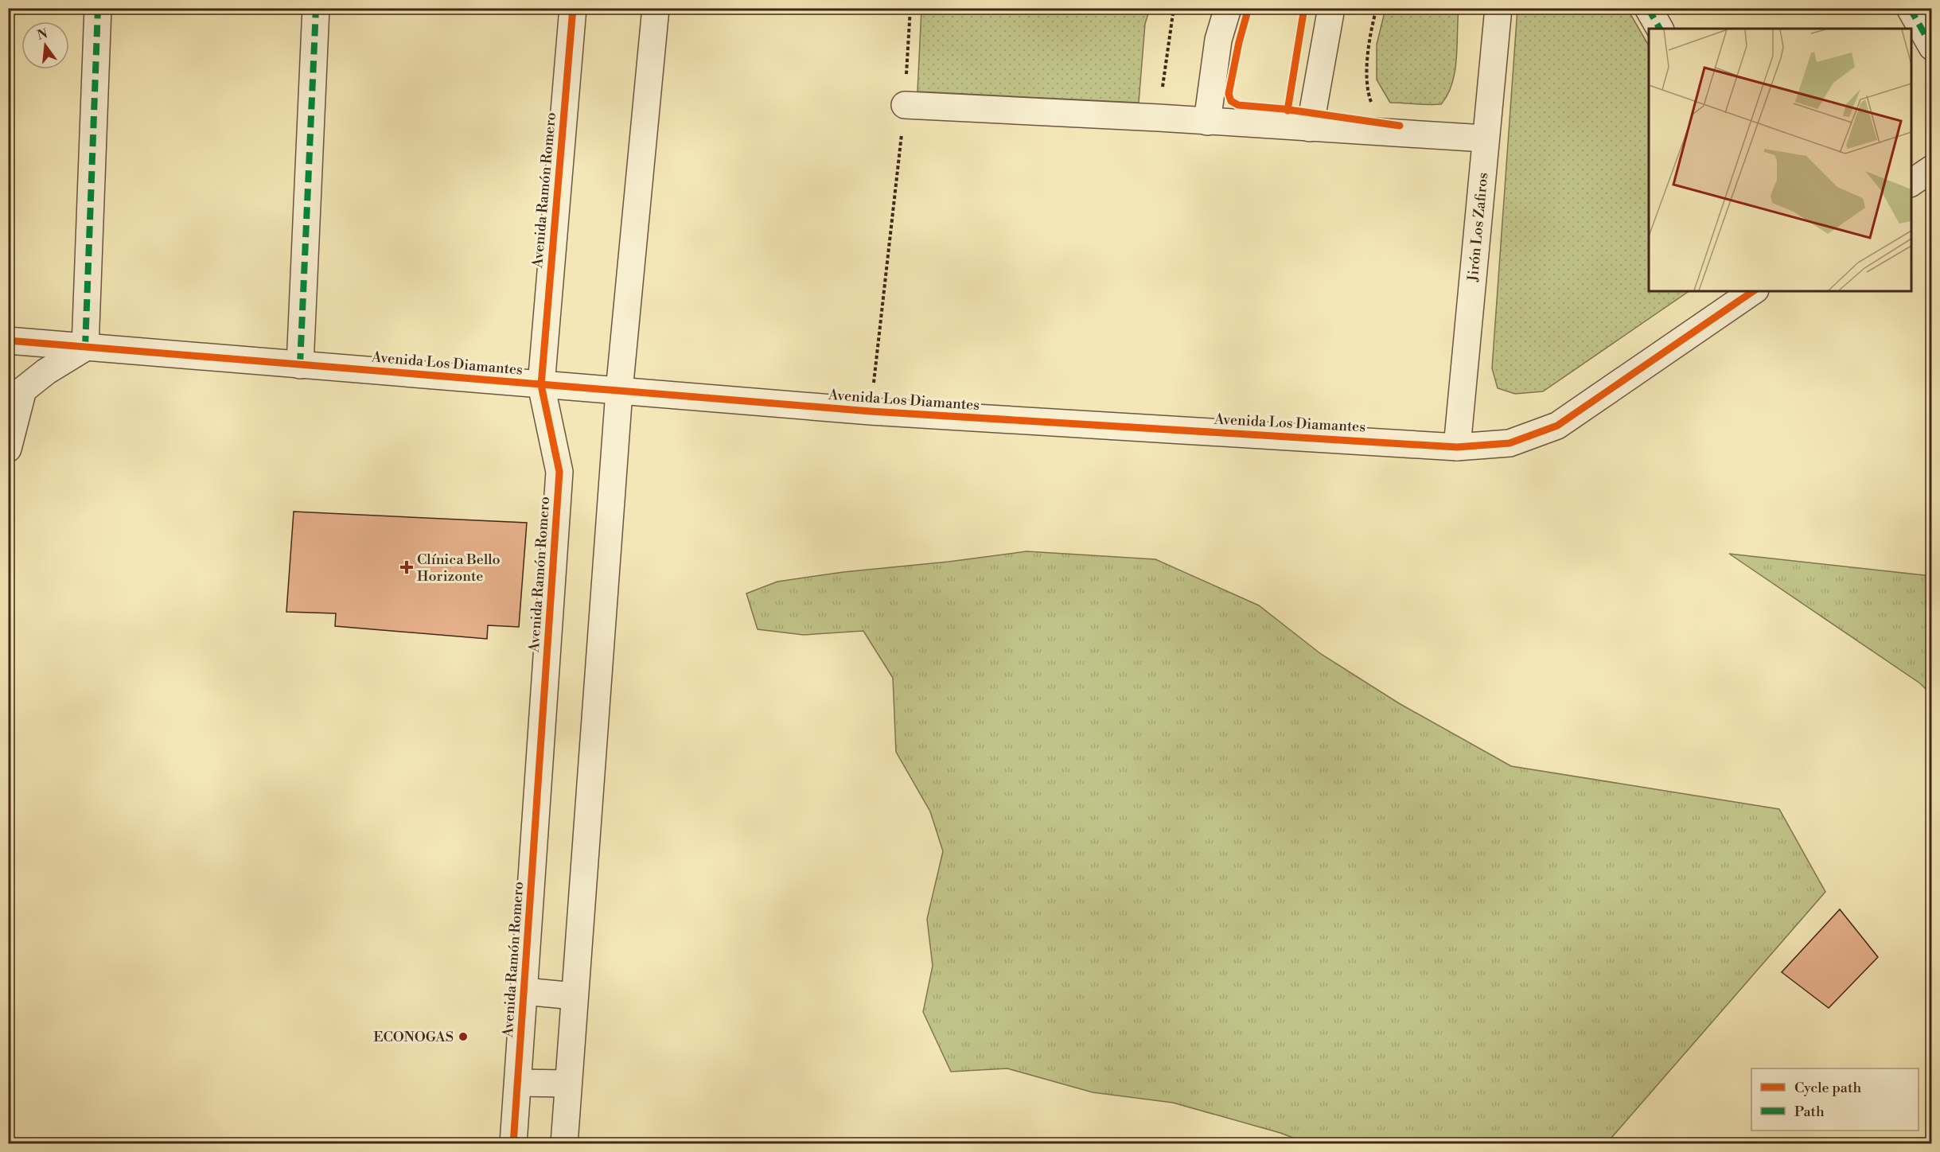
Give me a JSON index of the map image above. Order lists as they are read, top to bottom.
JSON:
{
  "streets": {
    "street": ["Avenida Ramón Romero", "Jirón Los Zafiros", "Avenida Los Diamantes"]
  },
  "crossings": [
    ["Avenida Ramón Romero", "Avenida Los Diamantes"],
    ["Jirón Los Zafiros", "Avenida Los Diamantes"]
  ],
  "places": {
    "health": ["Clínica Bello Horizonte"],
    "other": ["ECONOGAS"]
  },
  "legend": ["Cycle path", "Path"],
  "north": "top"
}
